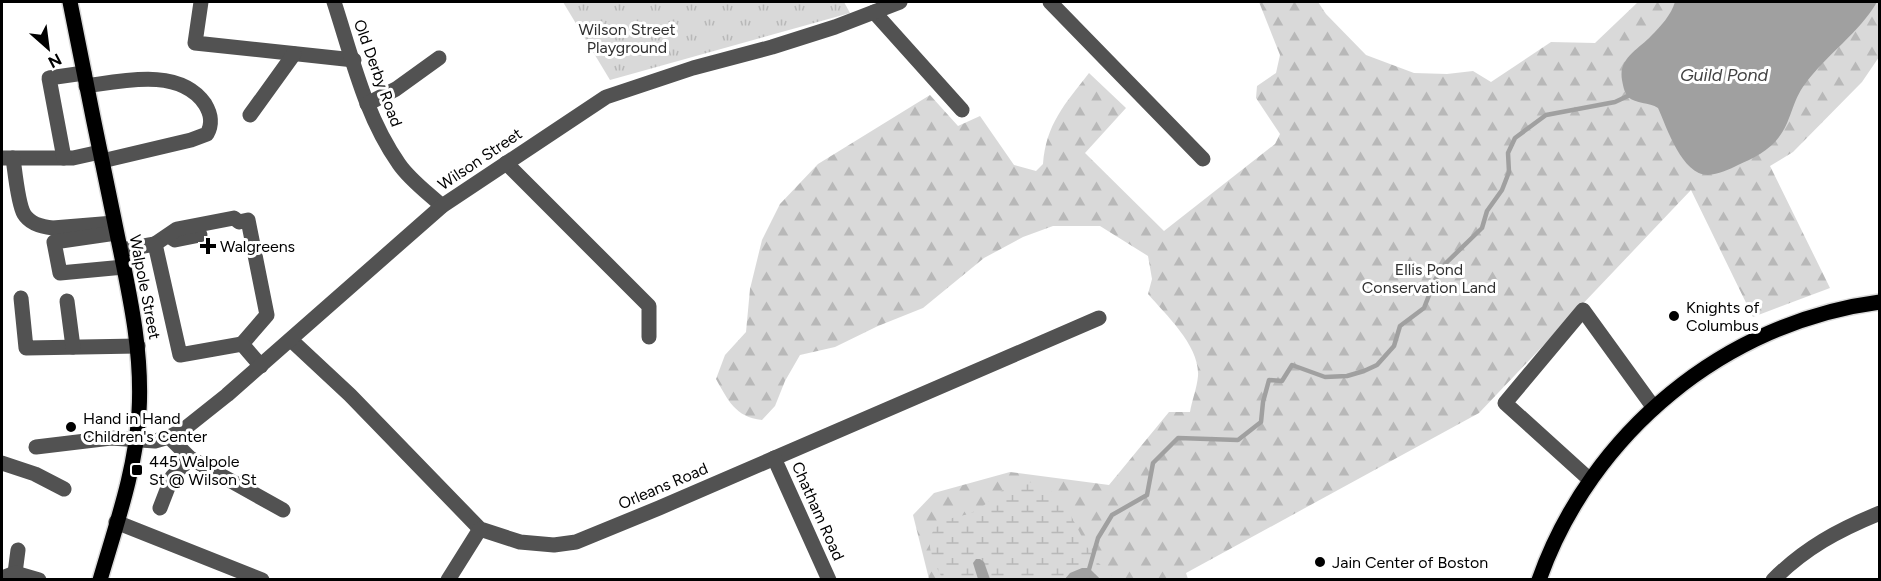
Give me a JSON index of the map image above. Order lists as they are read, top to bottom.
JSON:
{
  "streets": {
    "main road": ["Walpole Street"],
    "street": [
      "Old Derby Road",
      "Wilson Street",
      "Orleans Road",
      "Chatham Road"
    ]
  },
  "crossings": [
    ["Old Derby Road", "Wilson Street"],
    ["Wilson Street", "Walpole Street"],
    ["Wilson Street", "Orleans Road"],
    ["Orleans Road", "Chatham Road"]
  ],
  "water": ["Guild Pond"],
  "parks": ["Wilson Street Playground", "Ellis Pond Conservation Land"],
  "places": {
    "health": ["Walgreens"],
    "other": ["Knights of Columbus", "Hand in Hand Children's Center", "Jain Center of Boston"],
    "transit": ["445 Walpole St @ Wilson St"]
  },
  "north": "bottom right"
}
